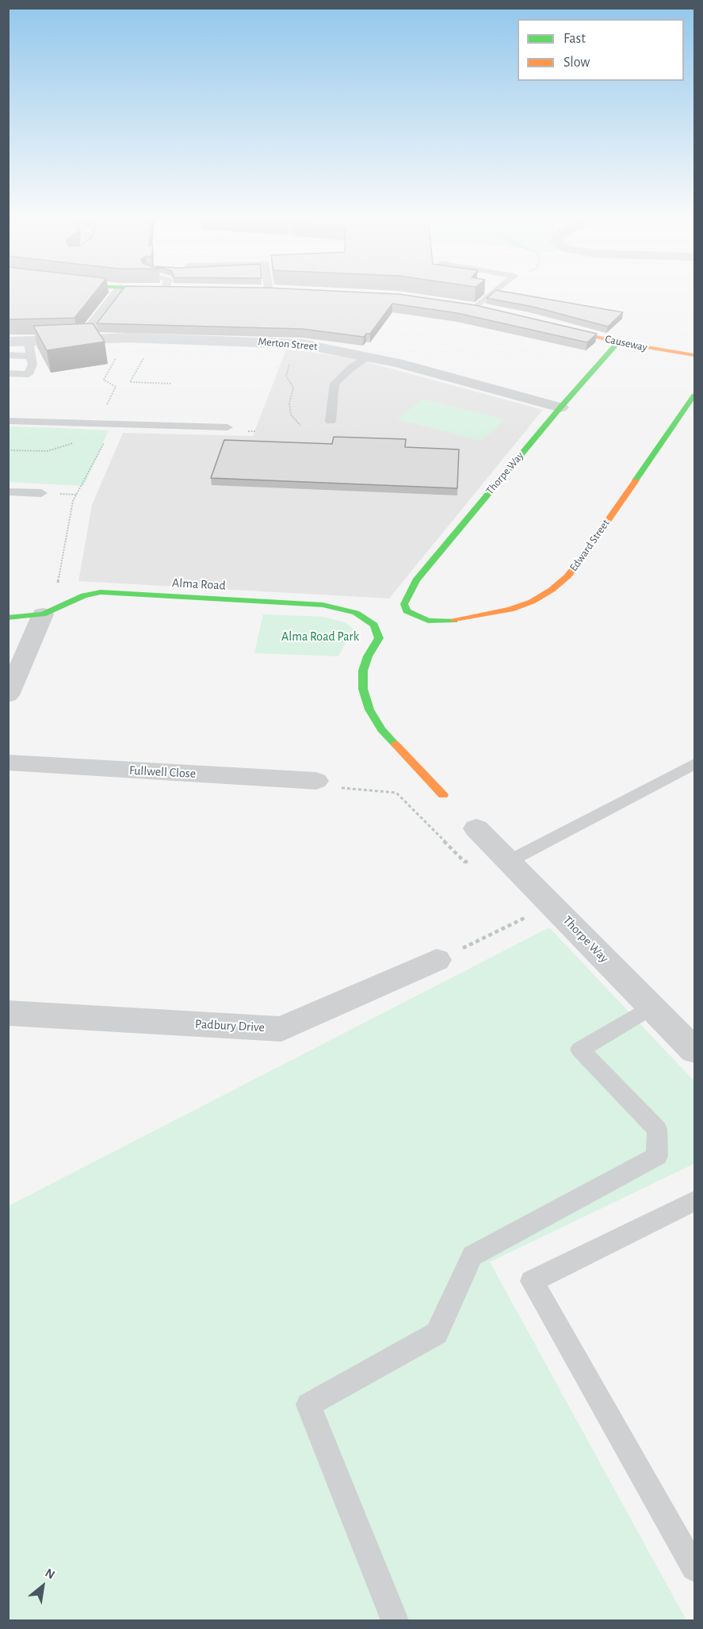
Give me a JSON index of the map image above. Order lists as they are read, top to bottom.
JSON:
{
  "streets": {
    "street": [
      "Causeway",
      "Merton Street",
      "Thorpe Way",
      "Edward Street",
      "Alma Road",
      "Fullwell Close",
      "Padbury Drive"
    ]
  },
  "crossings": [
    ["Causeway", "Thorpe Way"],
    ["Merton Street", "Thorpe Way"],
    ["Thorpe Way", "Edward Street"]
  ],
  "parks": ["Alma Road Park"],
  "legend": ["Fast", "Slow"],
  "north": "top right"
}
